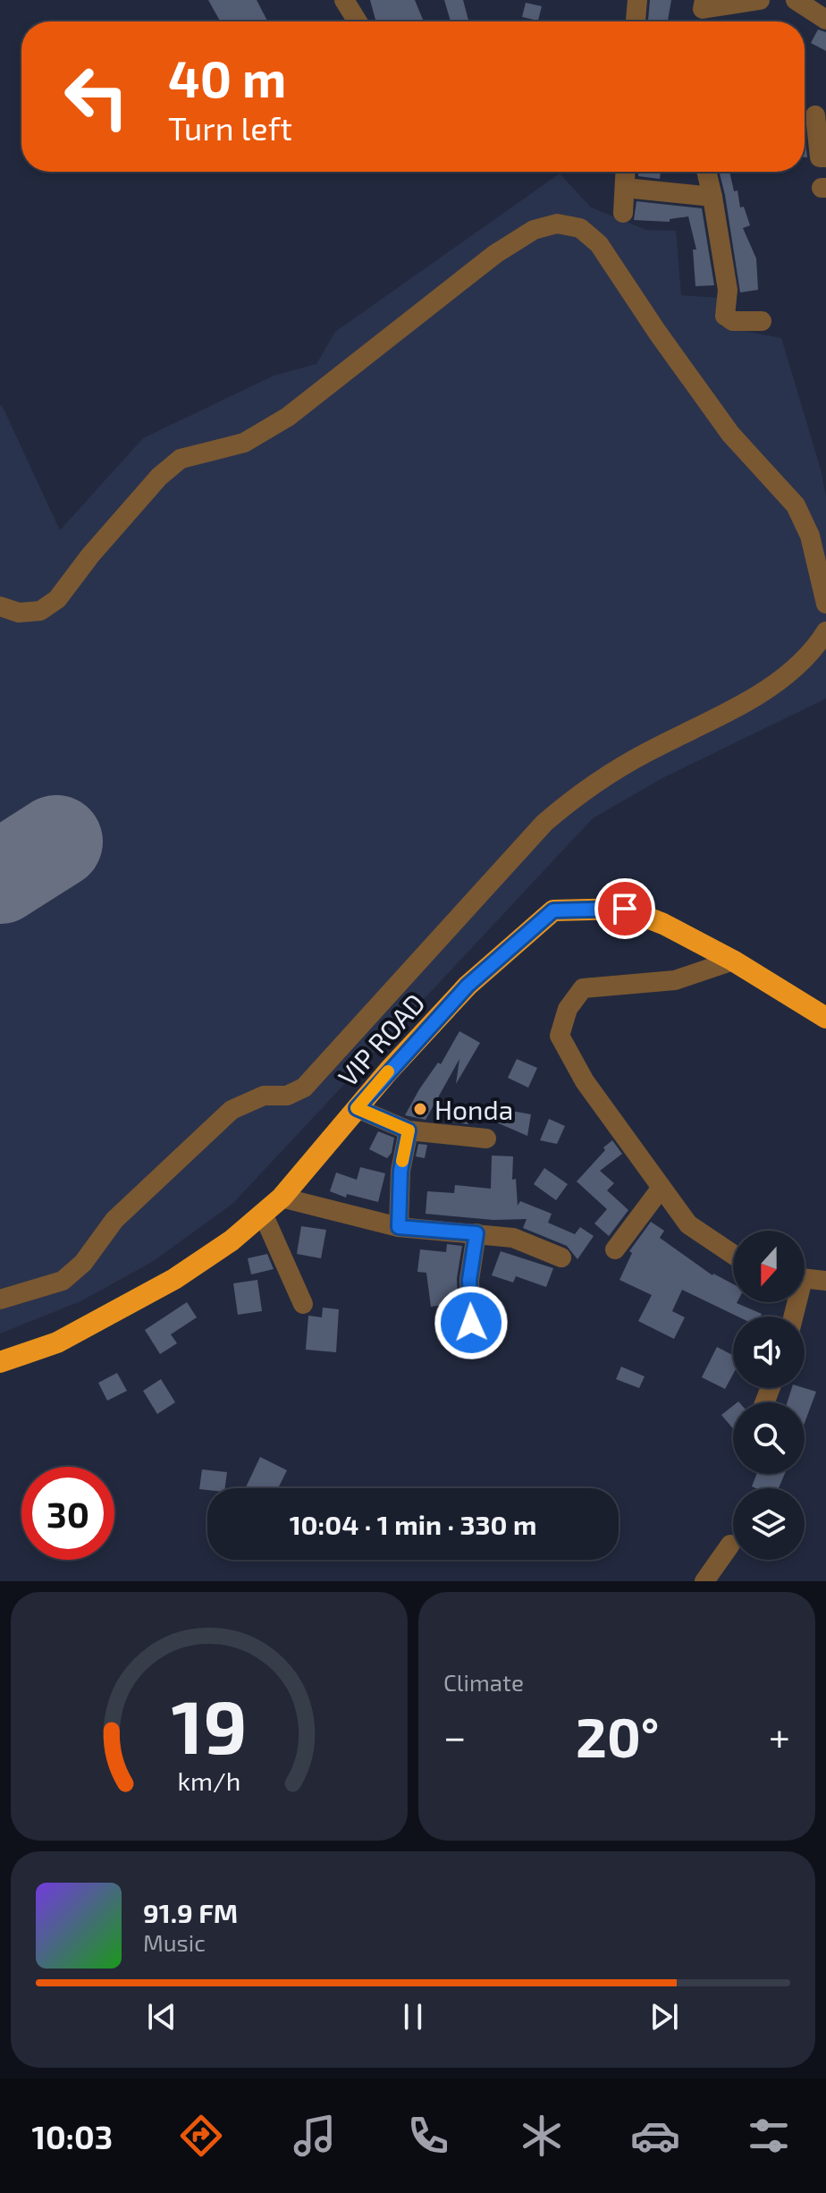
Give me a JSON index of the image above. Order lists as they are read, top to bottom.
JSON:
{
  "streets": {
    "highway": ["VIP ROAD"]
  },
  "places": ["Honda"],
  "north": "bottom",
  "page": {
    "turn": ["40 m", "Turn left"],
    "limit": "30",
    "trip": "10:04 · 1 min · 330 m",
    "tile": "Climate",
    "heat": ["−", "20°", "+"],
    "song": ["91.9 FM", "Music"],
    "tabs": "10:03",
    "gauge": ["19", "km/h"]
  }
}
